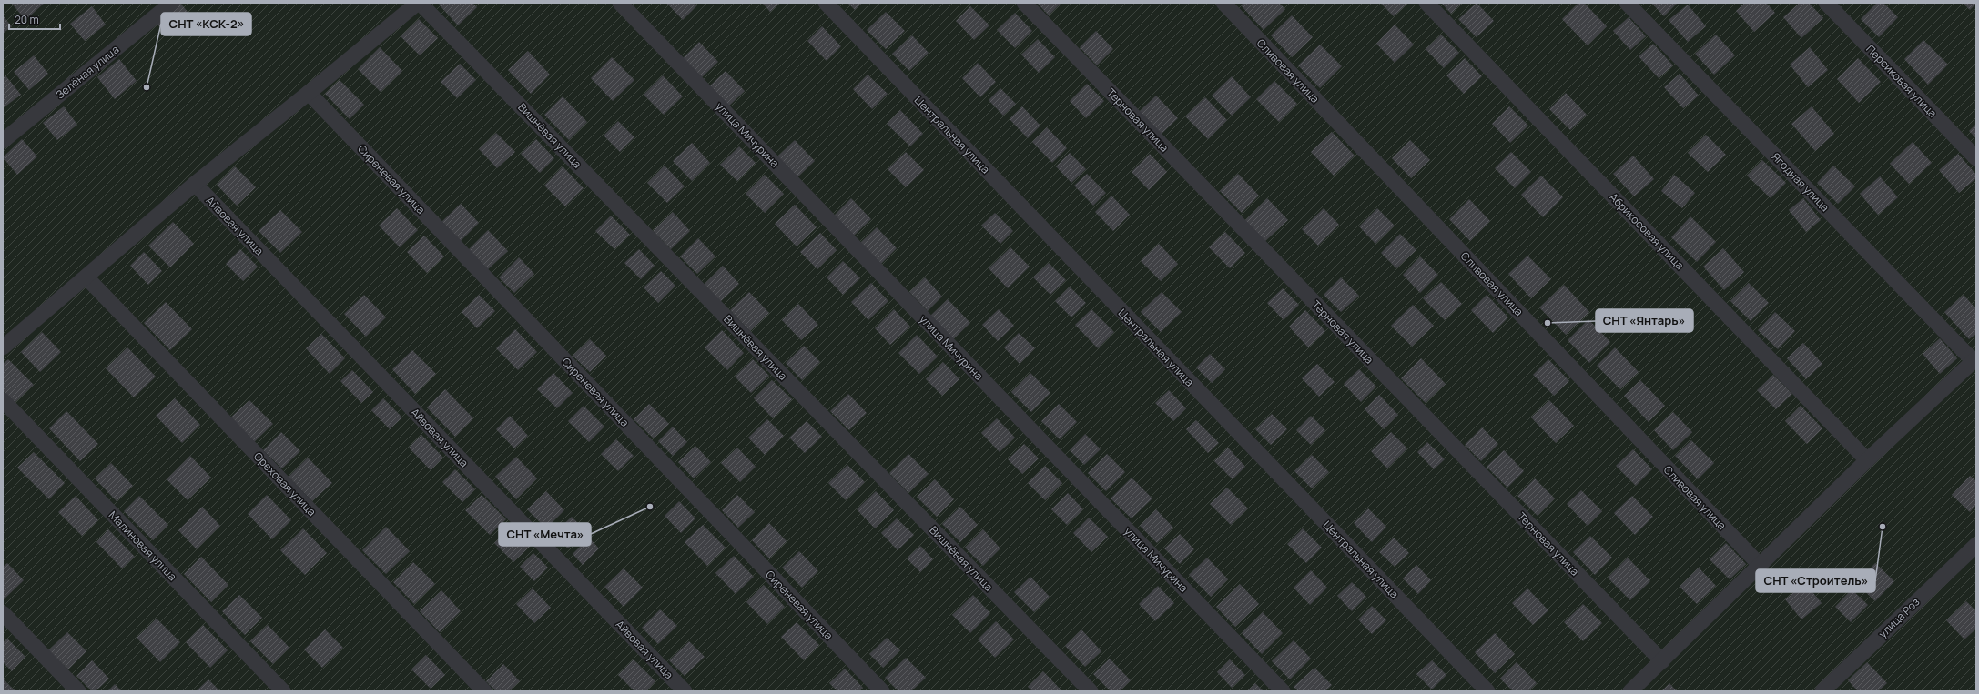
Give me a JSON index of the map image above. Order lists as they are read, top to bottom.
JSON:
{
  "streets": {
    "street": [
      "Сливовая улица",
      "Зелёная улица",
      "Персиковая улица",
      "Терновая улица",
      "улица Мичурина",
      "Центральная улица",
      "Вишнёвая улица",
      "Сиреневая улица",
      "Ягодная улица",
      "Айвовая улица",
      "Абрикосовая улица",
      "Ореховая улица",
      "Малиновая улица",
      "улица Роз"
    ]
  },
  "places": [
    "СНТ «КСК-2»",
    "СНТ «Янтарь»",
    "СНТ «Мечта»",
    "СНТ «Строитель»"
  ],
  "scale_bar": "20 m"
}
